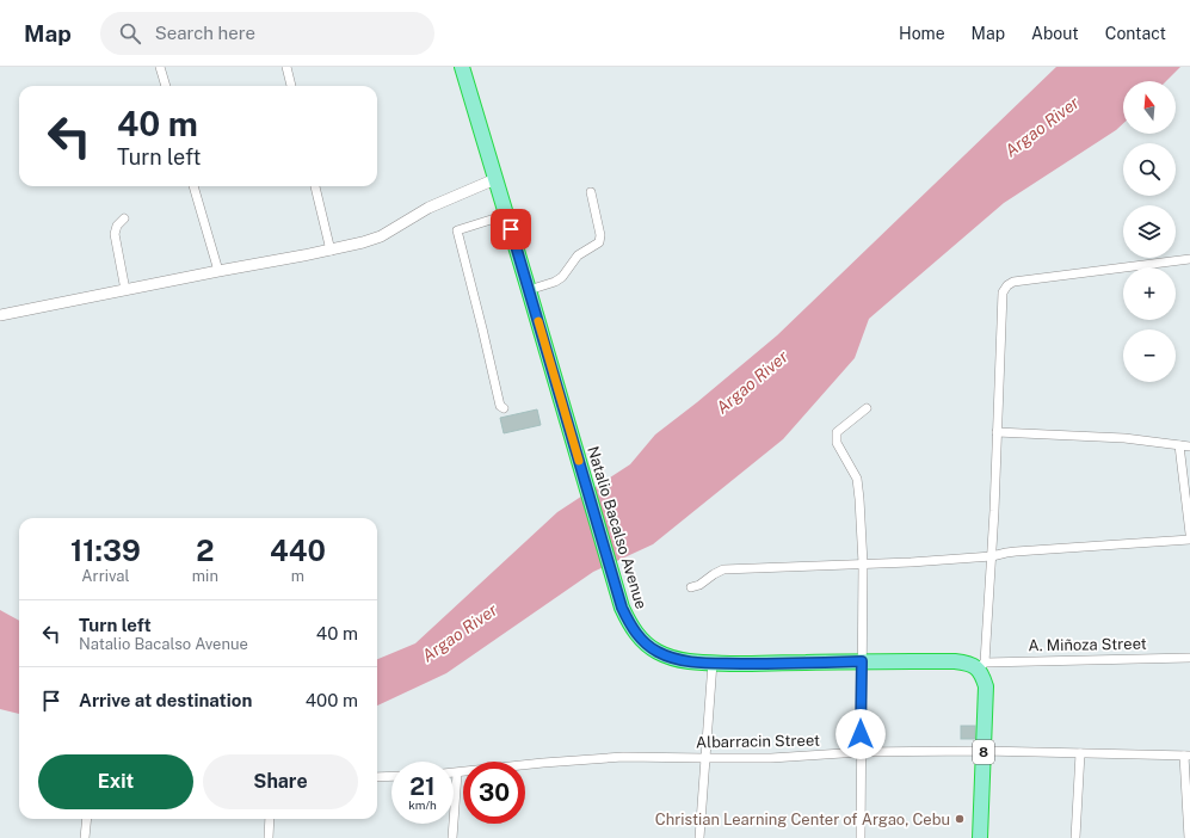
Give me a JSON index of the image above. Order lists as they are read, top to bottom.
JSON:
{
  "streets": {
    "highway": ["Natalio Bacalso Avenue", "8"],
    "street": ["A. Miñoza Street", "Albarracin Street"]
  },
  "crossings": [
    ["Natalio Bacalso Avenue", "A. Miñoza Street"],
    ["Natalio Bacalso Avenue", "8"],
    ["A. Miñoza Street", "8"],
    ["Albarracin Street", "8"]
  ],
  "water": ["Argao River"],
  "places": ["Christian Learning Center of Argao, Cebu"],
  "north": "top",
  "page": {
    "header": "Map",
    "search": "Search here",
    "nav": [
      "Home",
      "Map",
      "About",
      "Contact"
    ],
    "map_buttons": ["+", "−"],
    "turn": ["40 m", "Turn left"],
    "eta": [
      "11:39",
      "Arrival",
      "2",
      "min",
      "440",
      "m"
    ],
    "list": [
      {
        "name": "Turn left",
        "note": "Natalio Bacalso Avenue",
        "value": "40 m"
      },
      {
        "name": "Arrive at destination",
        "value": "400 m"
      }
    ],
    "buttons": ["Exit", "Share"],
    "speed": "21 km/h",
    "limit": "30"
  }
}
